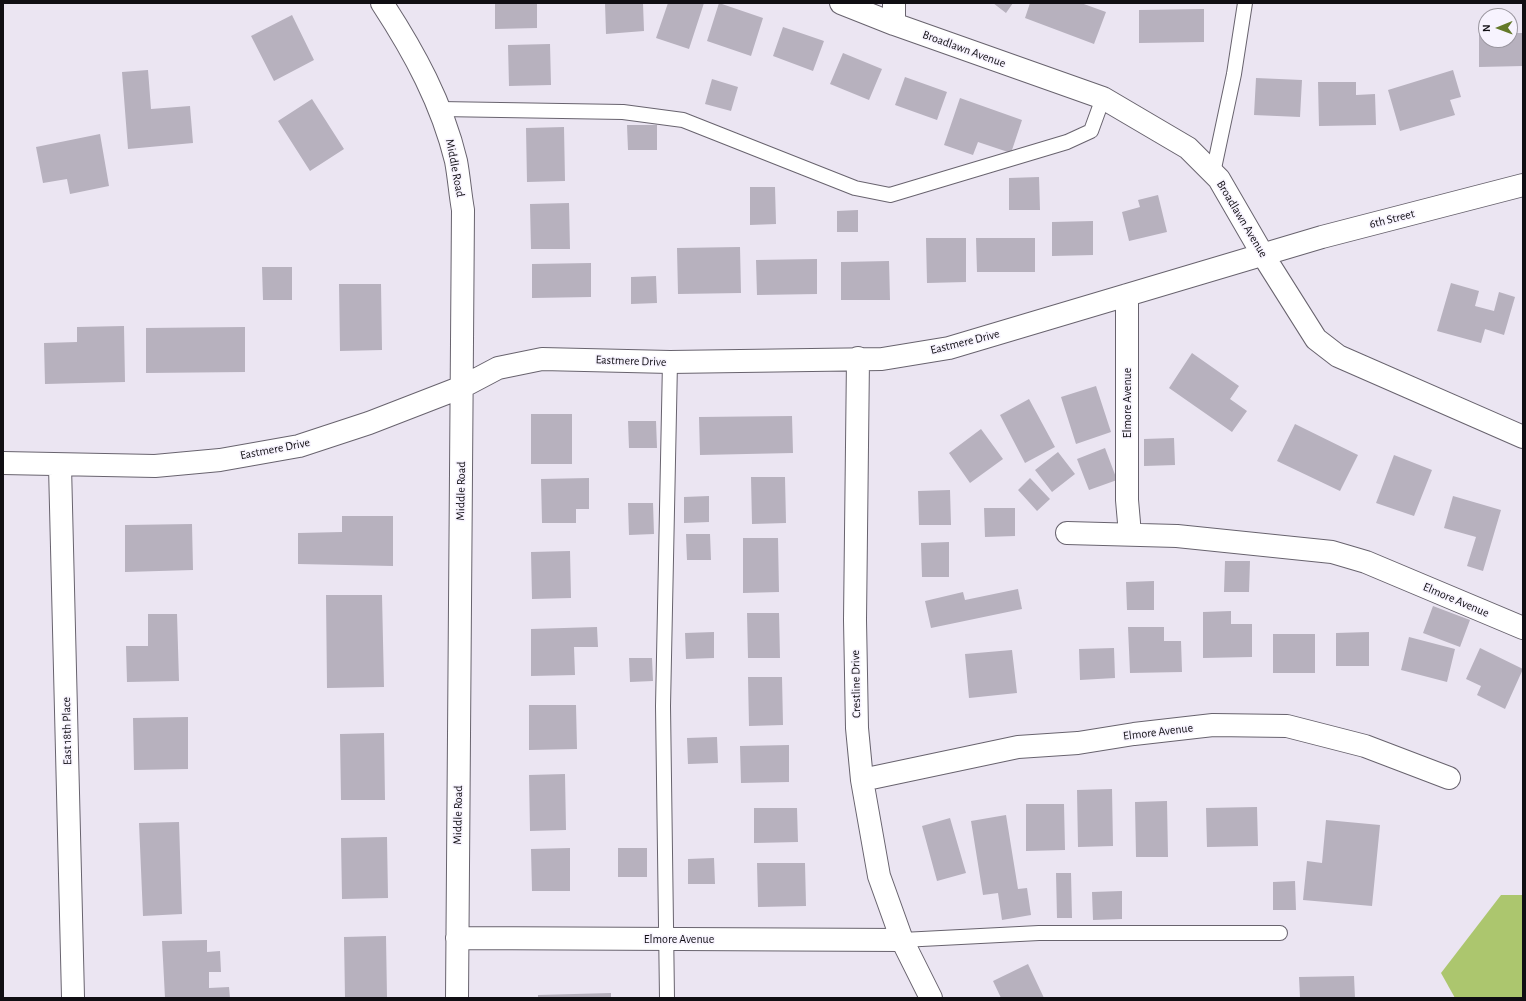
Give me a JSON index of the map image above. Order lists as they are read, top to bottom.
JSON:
{
  "streets": {
    "street": [
      "Broadlawn Avenue",
      "Middle Road",
      "6th Street",
      "Eastmere Drive",
      "Elmore Avenue",
      "Crestline Drive",
      "East 18th Place"
    ]
  },
  "crossings": [
    ["Broadlawn Avenue", "6th Street"],
    ["Broadlawn Avenue", "Eastmere Drive"],
    ["Middle Road", "Eastmere Drive"],
    ["Middle Road", "Elmore Avenue"],
    ["6th Street", "Eastmere Drive"],
    ["Eastmere Drive", "Elmore Avenue"],
    ["Eastmere Drive", "Crestline Drive"],
    ["Eastmere Drive", "East 18th Place"],
    ["Elmore Avenue", "Crestline Drive"]
  ],
  "north": "left"
}
